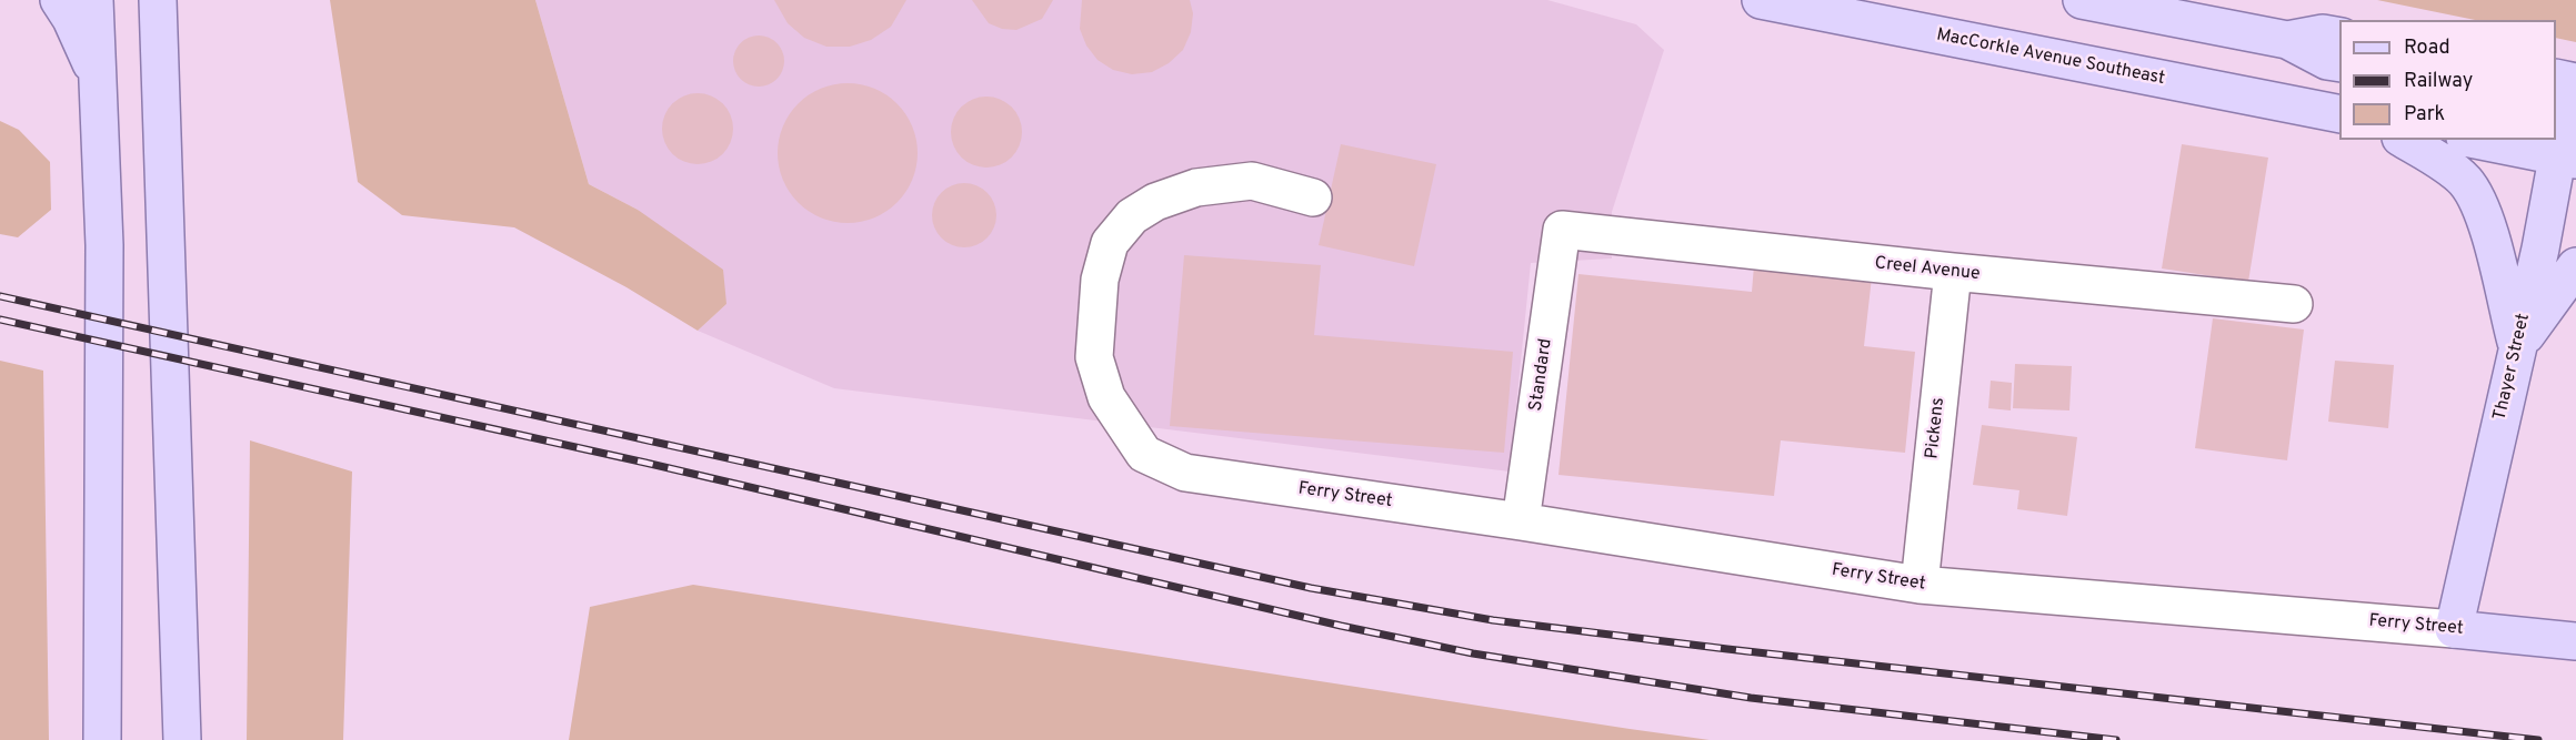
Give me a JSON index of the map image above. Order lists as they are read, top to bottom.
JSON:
{
  "streets": {
    "main road": ["MacCorkle Avenue Southeast", "Thayer Street", "Ferry Street"],
    "street": ["Creel Avenue", "Standard", "Pickens"]
  },
  "crossings": [
    ["Creel Avenue", "Standard"],
    ["Creel Avenue", "Pickens"],
    ["Thayer Street", "Ferry Street"],
    ["Standard", "Ferry Street"],
    ["Pickens", "Ferry Street"]
  ],
  "legend": ["Road", "Railway", "Park"]
}
